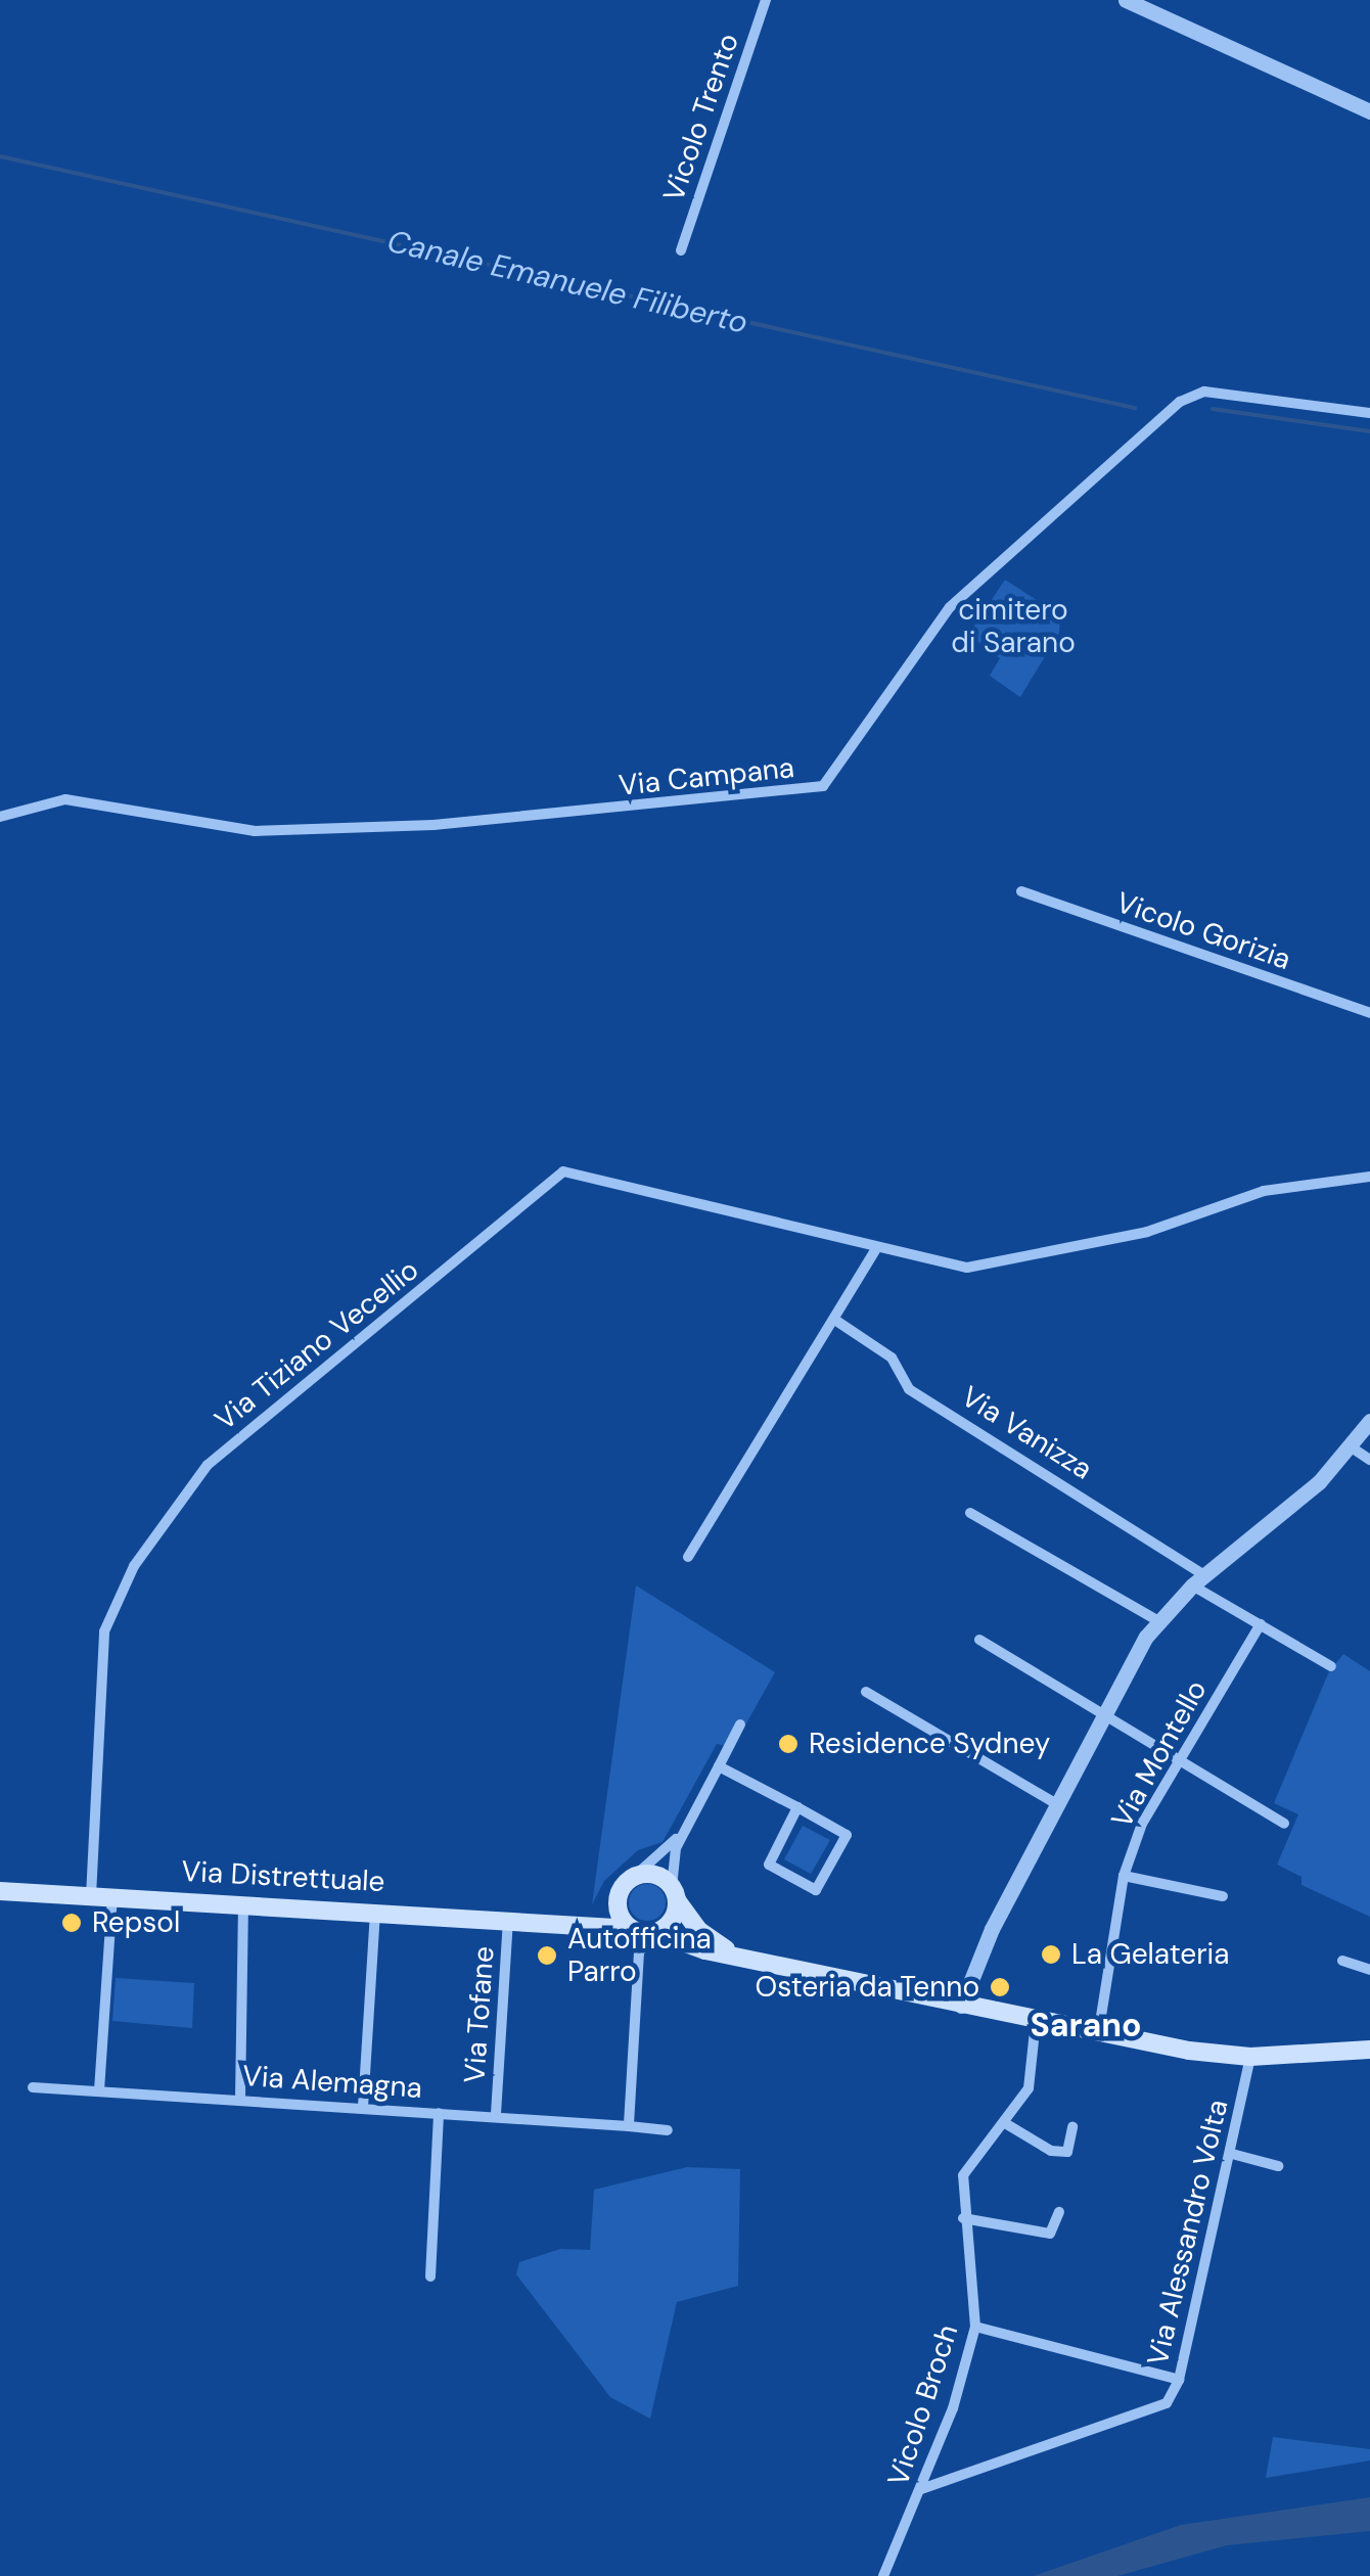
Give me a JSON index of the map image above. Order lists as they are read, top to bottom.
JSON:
{
  "streets": {
    "main road": ["Via Distrettuale"],
    "street": [
      "Vicolo Trento",
      "Via Campana",
      "Vicolo Gorizia",
      "Via Tiziano Vecellio",
      "Via Vanizza",
      "Via Montello",
      "Via Tofane",
      "Via Alemagna",
      "Via Alessandro Volta",
      "Vicolo Broch"
    ]
  },
  "crossings": [
    ["Via Tiziano Vecellio", "Via Distrettuale"],
    ["Via Vanizza", "Via Montello"],
    ["Via Distrettuale", "Via Tofane"],
    ["Via Tofane", "Via Alemagna"],
    ["Via Alessandro Volta", "Vicolo Broch"]
  ],
  "districts": ["Sarano"],
  "water": ["Canale Emanuele Filiberto"],
  "parks": ["cimitero di Sarano"],
  "places": [
    "Residence Sydney",
    "Repsol",
    "La Gelateria",
    "Autofficina Parro",
    "Osteria da Tenno"
  ]
}
